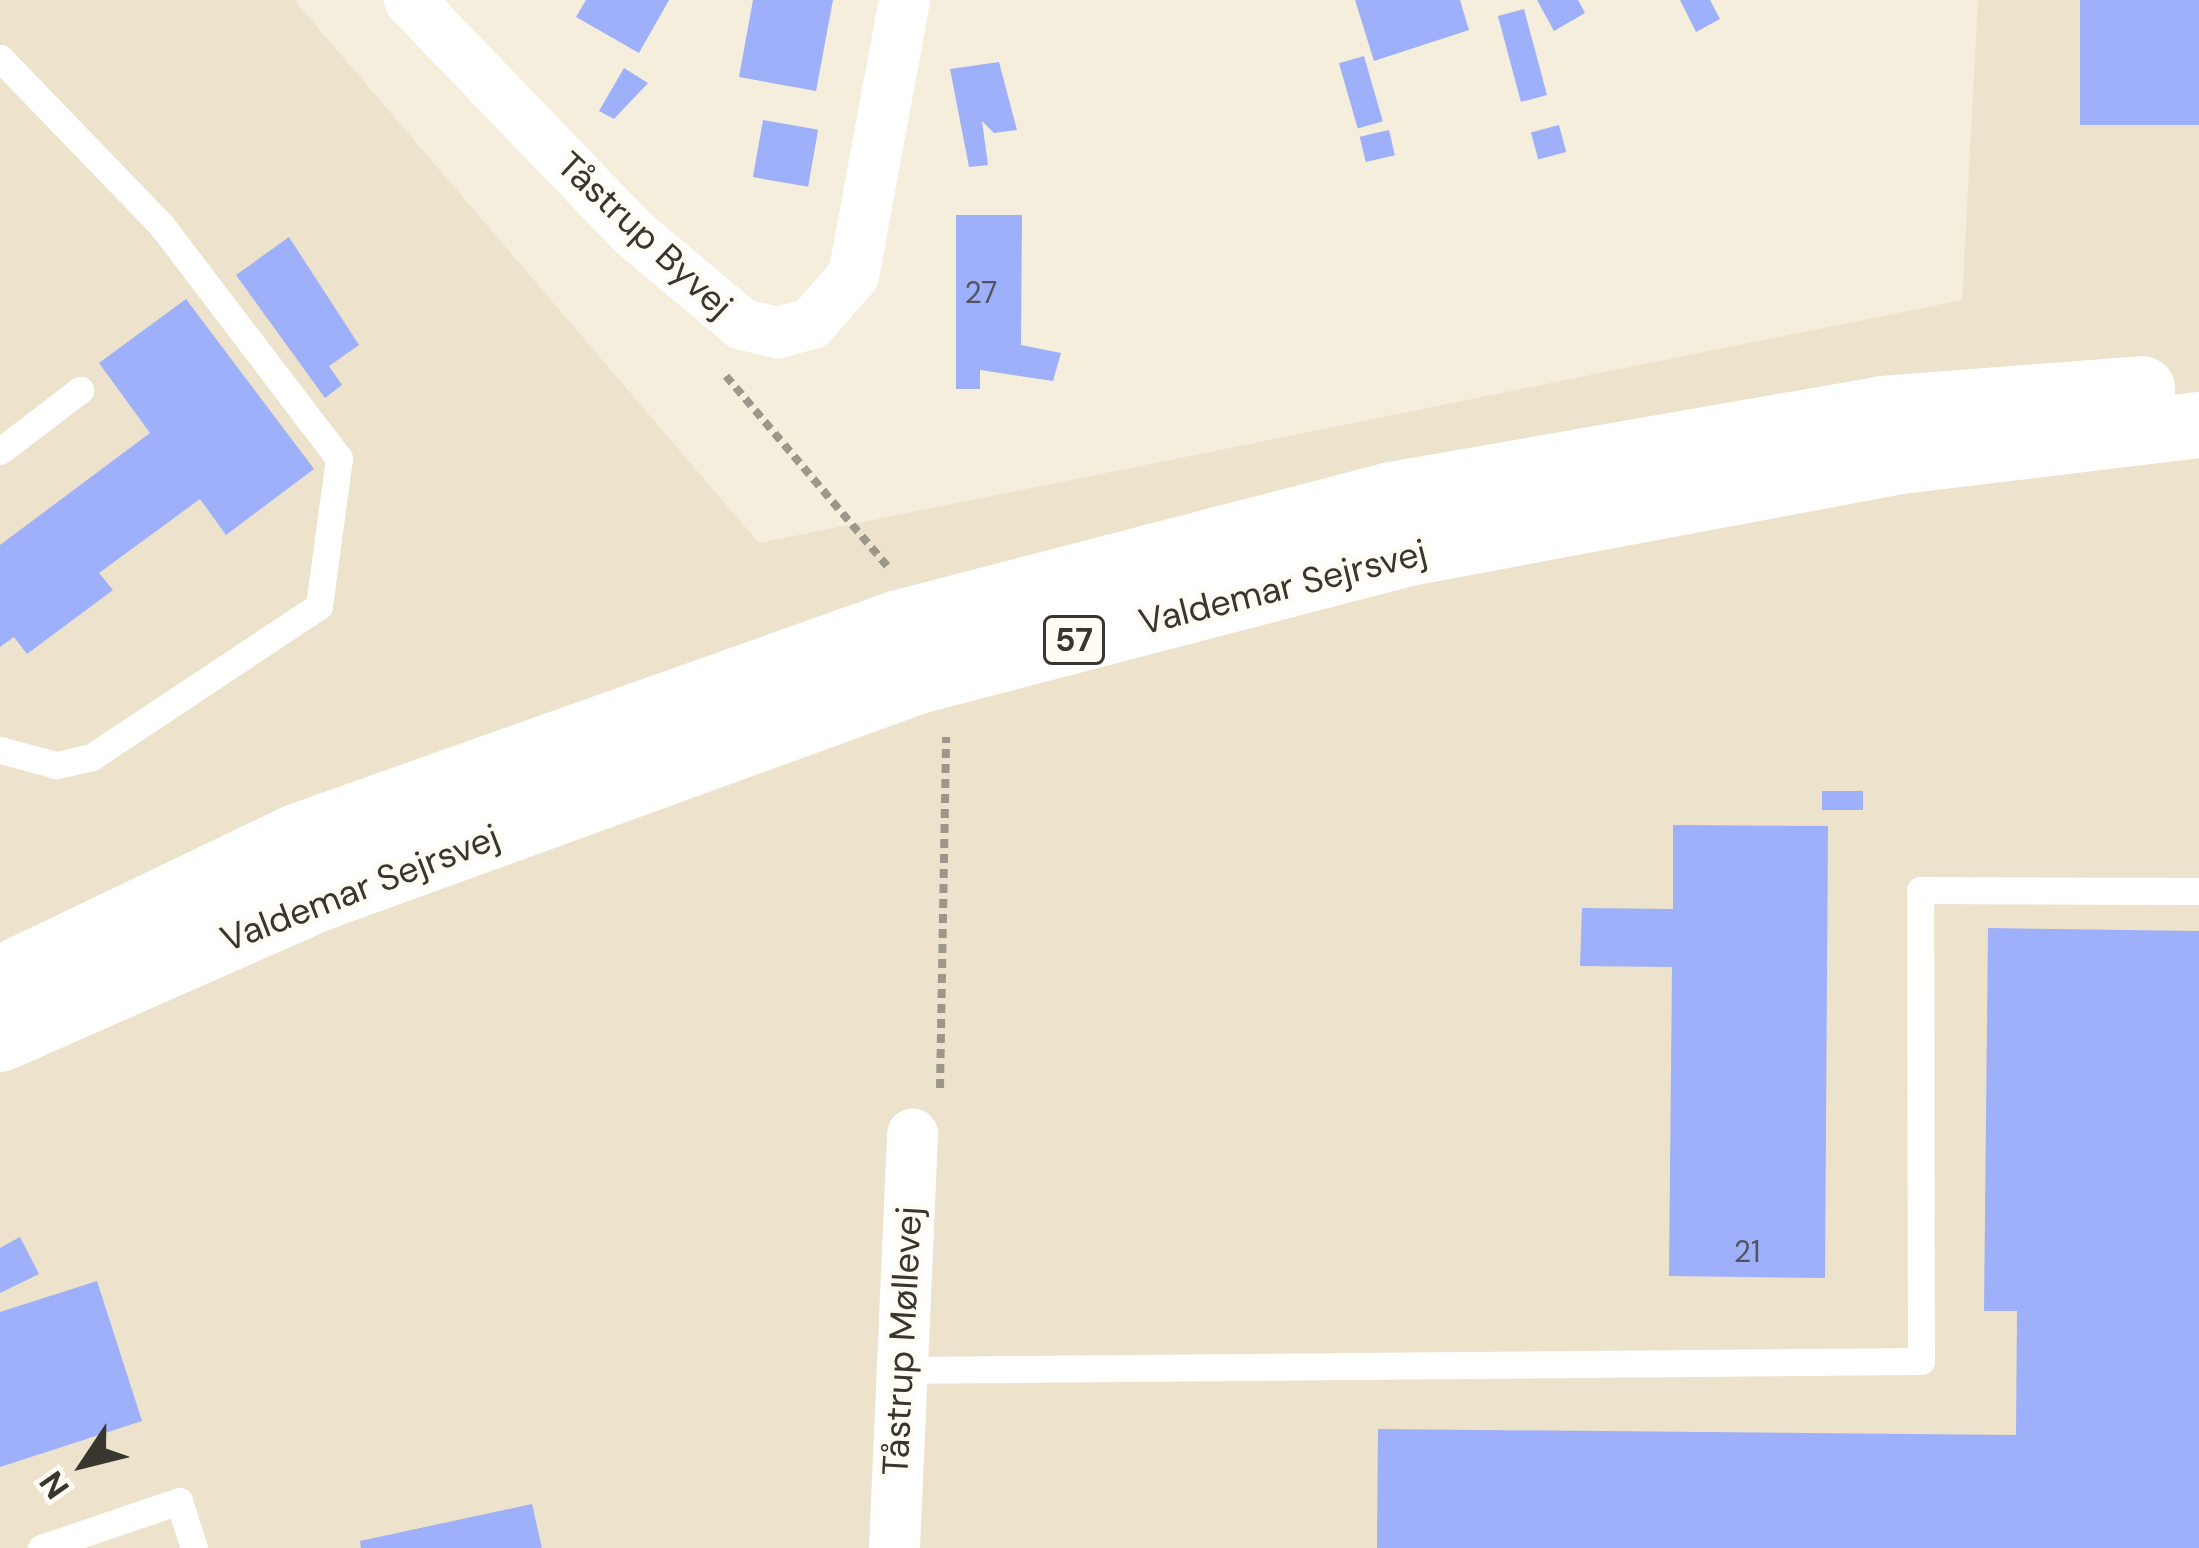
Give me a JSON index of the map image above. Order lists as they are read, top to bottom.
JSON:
{
  "streets": {
    "main road": ["Valdemar Sejrsvej", "57"],
    "street": ["Tåstrup Byvej", "Tåstrup Møllevej"]
  },
  "house_numbers": ["27", "21"],
  "north": "bottom left"
}
